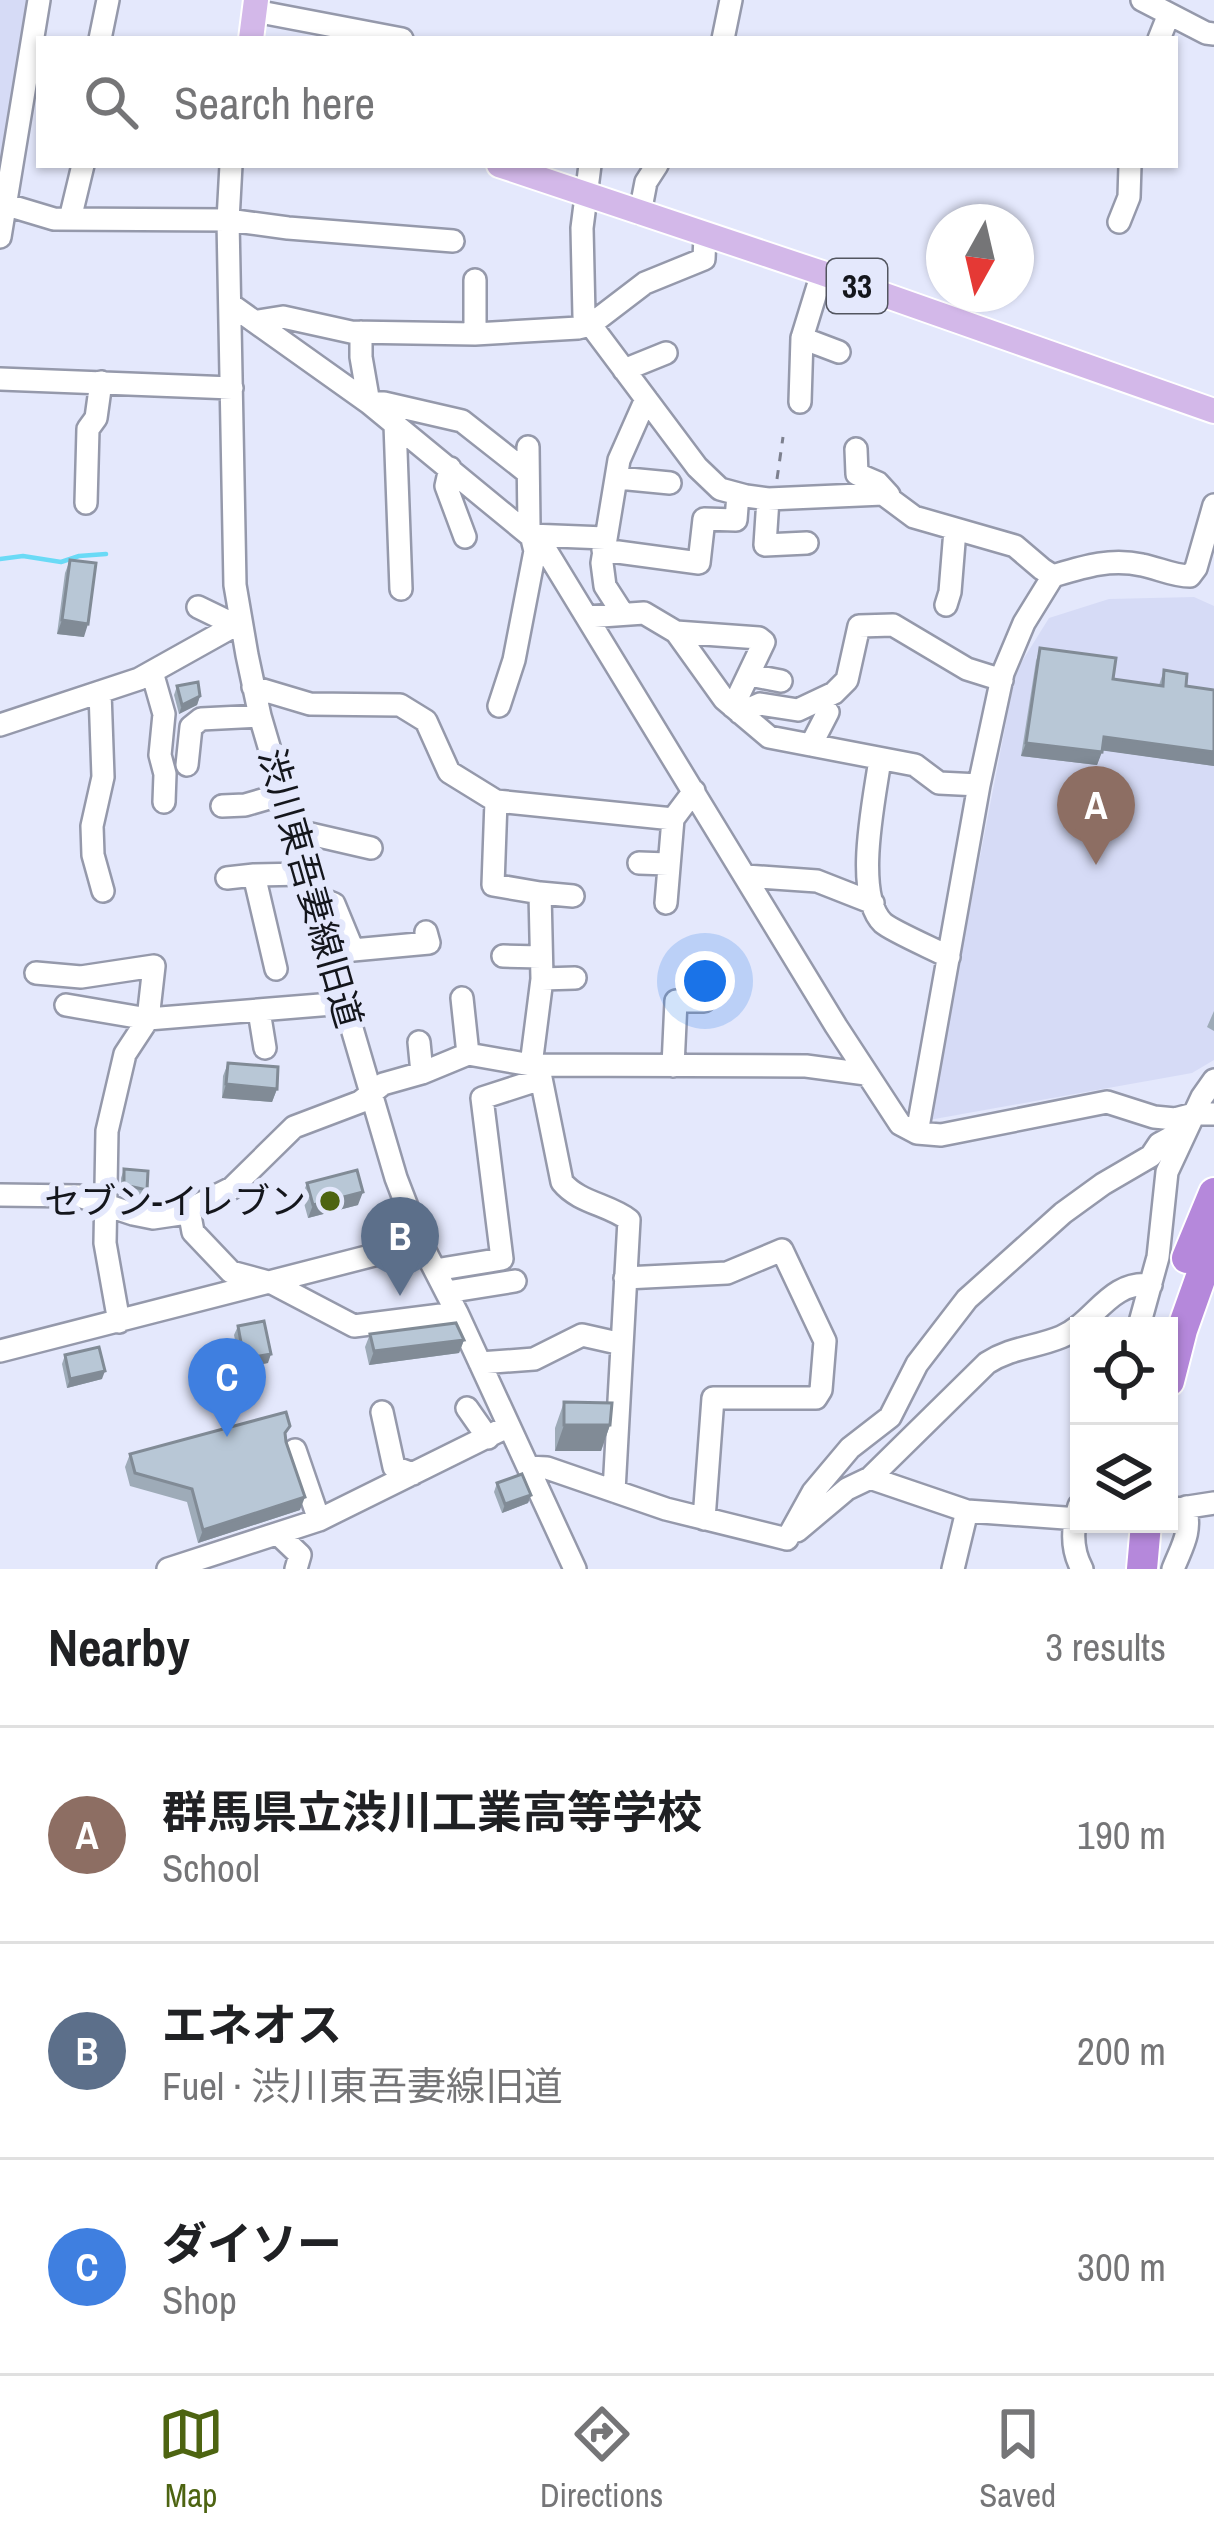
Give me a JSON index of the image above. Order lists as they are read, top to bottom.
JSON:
{
  "streets": {
    "main road": ["33"],
    "street": ["渋川東吾妻線旧道"]
  },
  "places": ["セブン-イレブン"],
  "north": "bottom",
  "page": {
    "search": "Search here",
    "pins": ["A", "B", "C"],
    "heading": ["Nearby", "3 results"],
    "list": [
      {
        "mark": "A",
        "name": "群馬県立渋川工業高等学校",
        "note": "School",
        "value": "190 m"
      },
      {
        "mark": "B",
        "name": "エネオス",
        "note": "Fuel · 渋川東吾妻線旧道",
        "value": "200 m"
      },
      {
        "mark": "C",
        "name": "ダイソー",
        "note": "Shop",
        "value": "300 m"
      }
    ],
    "nav": ["Map", "Directions", "Saved"]
  }
}
